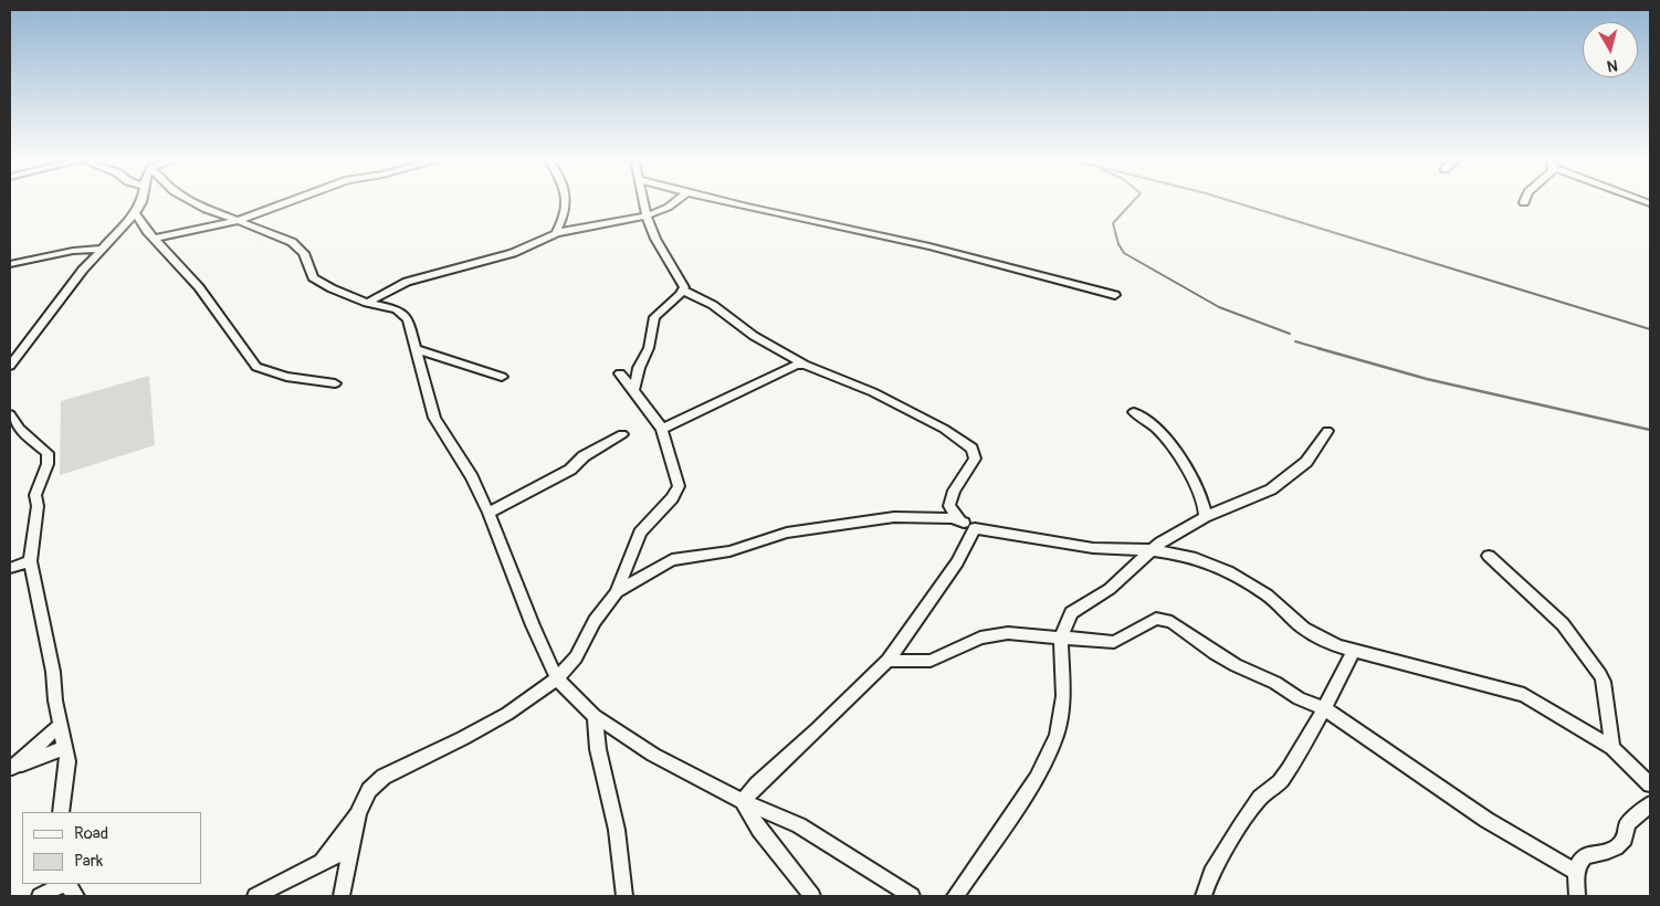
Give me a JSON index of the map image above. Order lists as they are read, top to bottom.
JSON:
{
  "legend": ["Road", "Park"],
  "north": "bottom"
}
